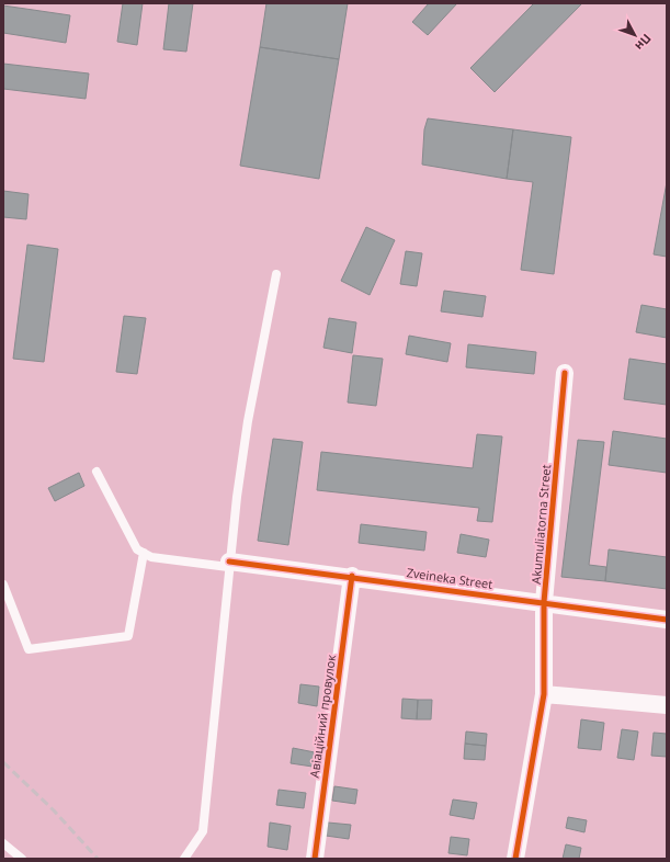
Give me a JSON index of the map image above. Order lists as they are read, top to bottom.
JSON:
{
  "streets": {
    "street": ["Akumuliatorna Street", "Zveineka Street", "Авіаційний провулок"]
  },
  "crossings": [
    ["Akumuliatorna Street", "Zveineka Street"],
    ["Zveineka Street", "Авіаційний провулок"]
  ],
  "north": "bottom right"
}
